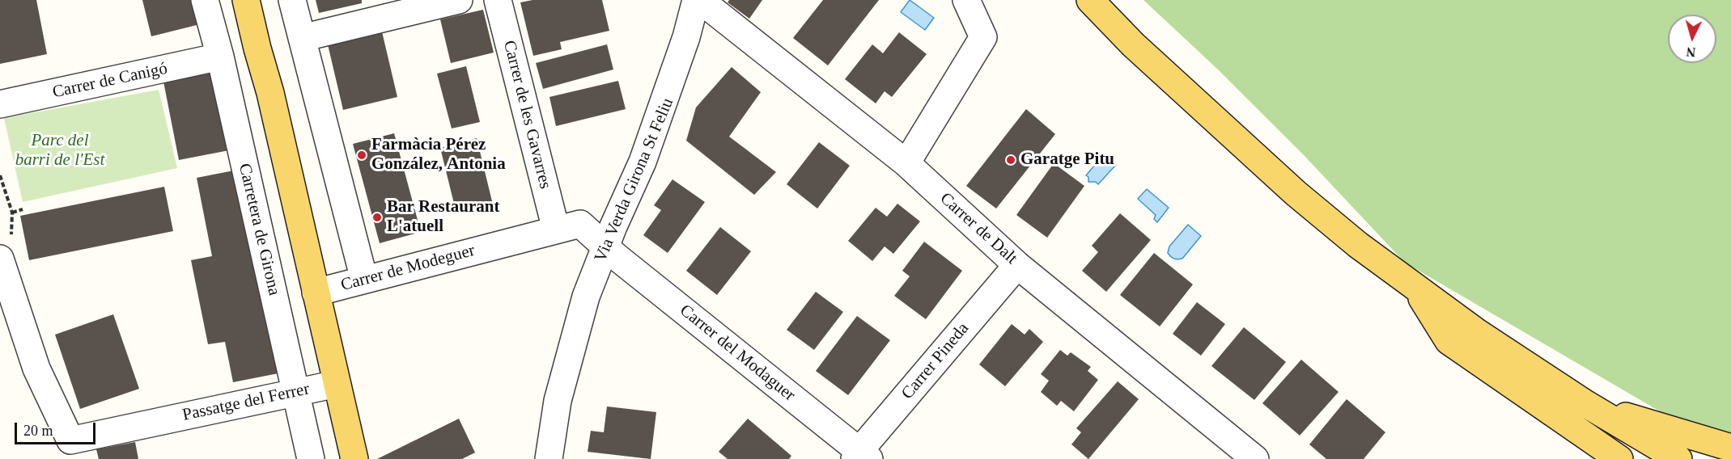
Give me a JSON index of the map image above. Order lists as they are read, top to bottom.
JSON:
{
  "streets": {
    "street": [
      "Carrer de Canigó",
      "Carrer de les Gavarres",
      "Carrer de Dalt",
      "Carretera de Girona",
      "Carrer de Modeguer",
      "Carrer del Modaguer",
      "Carrer Pineda",
      "Passatge del Ferrer"
    ]
  },
  "crossings": [
    ["Carrer de Canigó", "Carretera de Girona"],
    ["Carrer de les Gavarres", "Carrer de Modeguer"],
    ["Carrer de Dalt", "Carrer Pineda"],
    ["Carretera de Girona", "Passatge del Ferrer"],
    ["Carrer de Modeguer", "Carrer del Modaguer"],
    ["Carrer del Modaguer", "Carrer Pineda"]
  ],
  "parks": ["Parc del barri de l'Est"],
  "places": ["Farmàcia Pérez González, Antonia", "Garatge Pitu", "Bar Restaurant L'atuell"],
  "scale_bar": "20 m",
  "north": "bottom"
}
